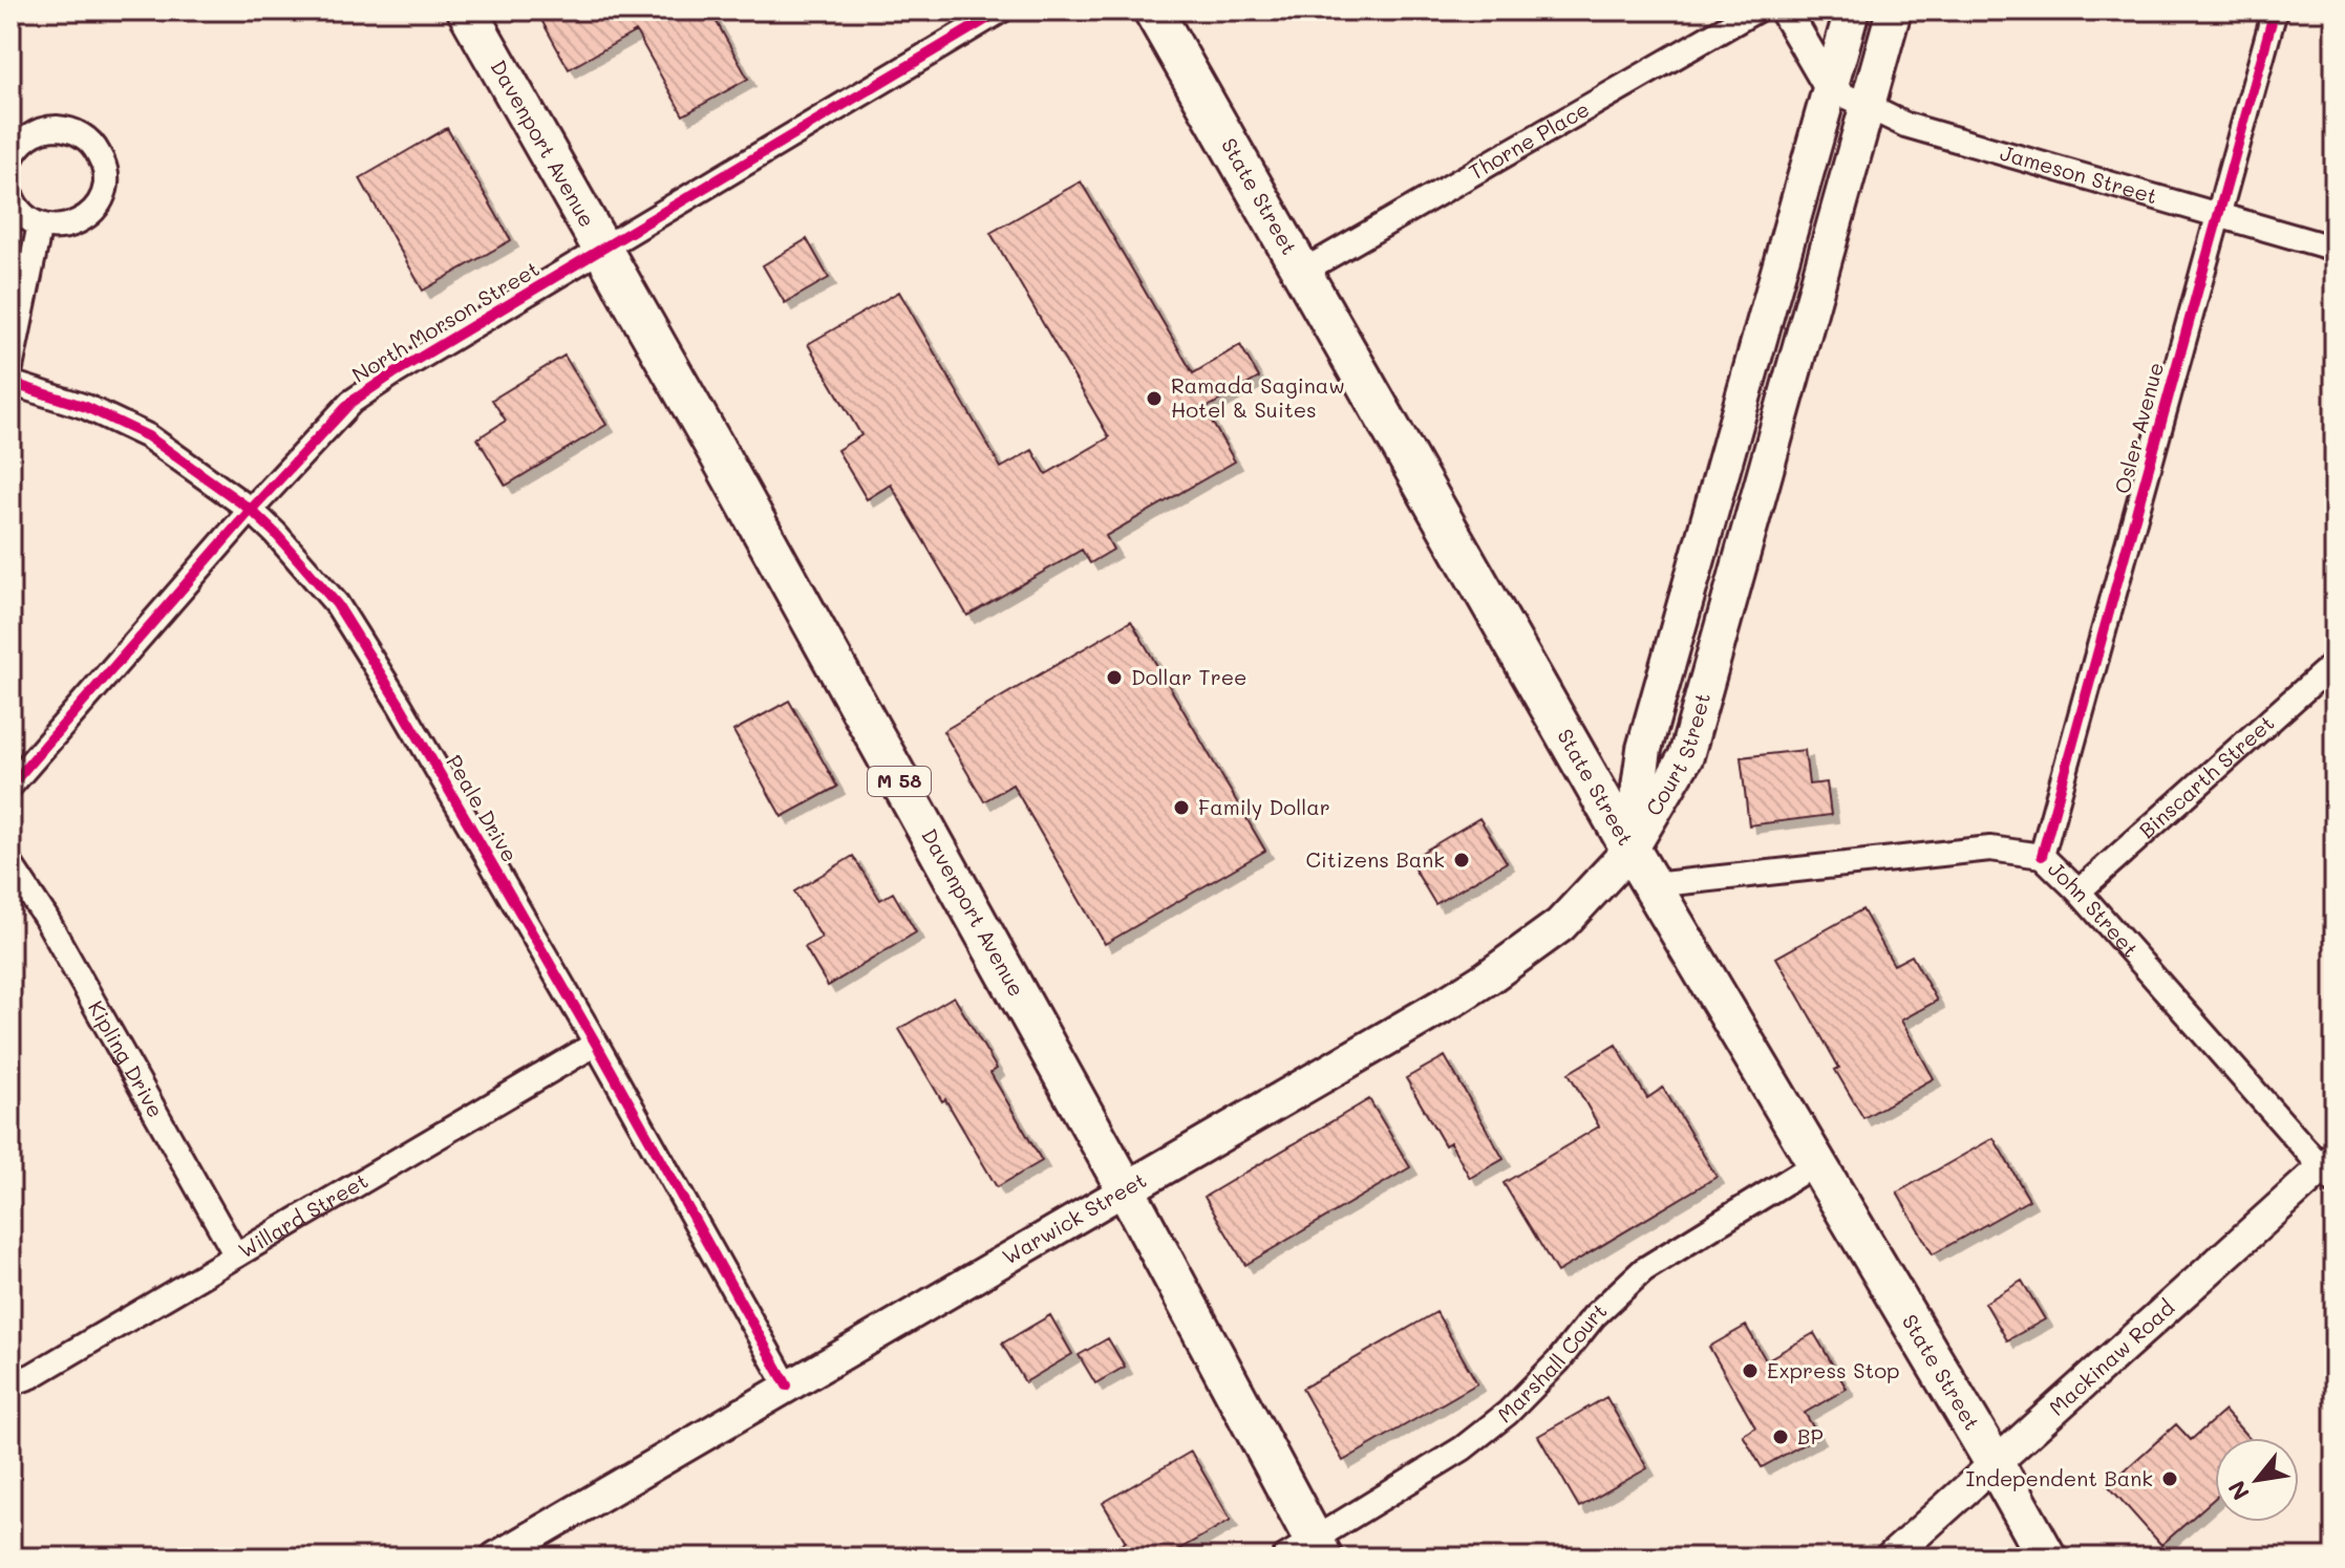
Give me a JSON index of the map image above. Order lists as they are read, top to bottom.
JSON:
{
  "streets": {
    "main road": [
      "Davenport Avenue",
      "State Street",
      "Court Street",
      "M 58",
      "Warwick Street"
    ],
    "street": [
      "Thorne Place",
      "Jameson Street",
      "North Morson Street",
      "Osler Avenue",
      "Binscarth Street",
      "Peale Drive",
      "John Street",
      "Kipling Drive",
      "Willard Street",
      "Mackinaw Road",
      "Marshall Court"
    ]
  },
  "crossings": [
    ["Thorne Place", "State Street"],
    ["Davenport Avenue", "North Morson Street"],
    ["Davenport Avenue", "Warwick Street"],
    ["Davenport Avenue", "Marshall Court"],
    ["Jameson Street", "Osler Avenue"],
    ["Jameson Street", "Court Street"],
    ["State Street", "Court Street"],
    ["State Street", "John Street"],
    ["State Street", "Warwick Street"],
    ["State Street", "Mackinaw Road"],
    ["State Street", "Marshall Court"],
    ["North Morson Street", "Peale Drive"],
    ["Osler Avenue", "John Street"],
    ["Court Street", "Warwick Street"],
    ["Binscarth Street", "John Street"],
    ["Peale Drive", "Willard Street"],
    ["Peale Drive", "Warwick Street"],
    ["John Street", "Mackinaw Road"],
    ["Kipling Drive", "Willard Street"]
  ],
  "places": [
    "Ramada Saginaw Hotel & Suites",
    "Dollar Tree",
    "Family Dollar",
    "Citizens Bank",
    "Express Stop",
    "BP",
    "Independent Bank"
  ],
  "north": "bottom left"
}
